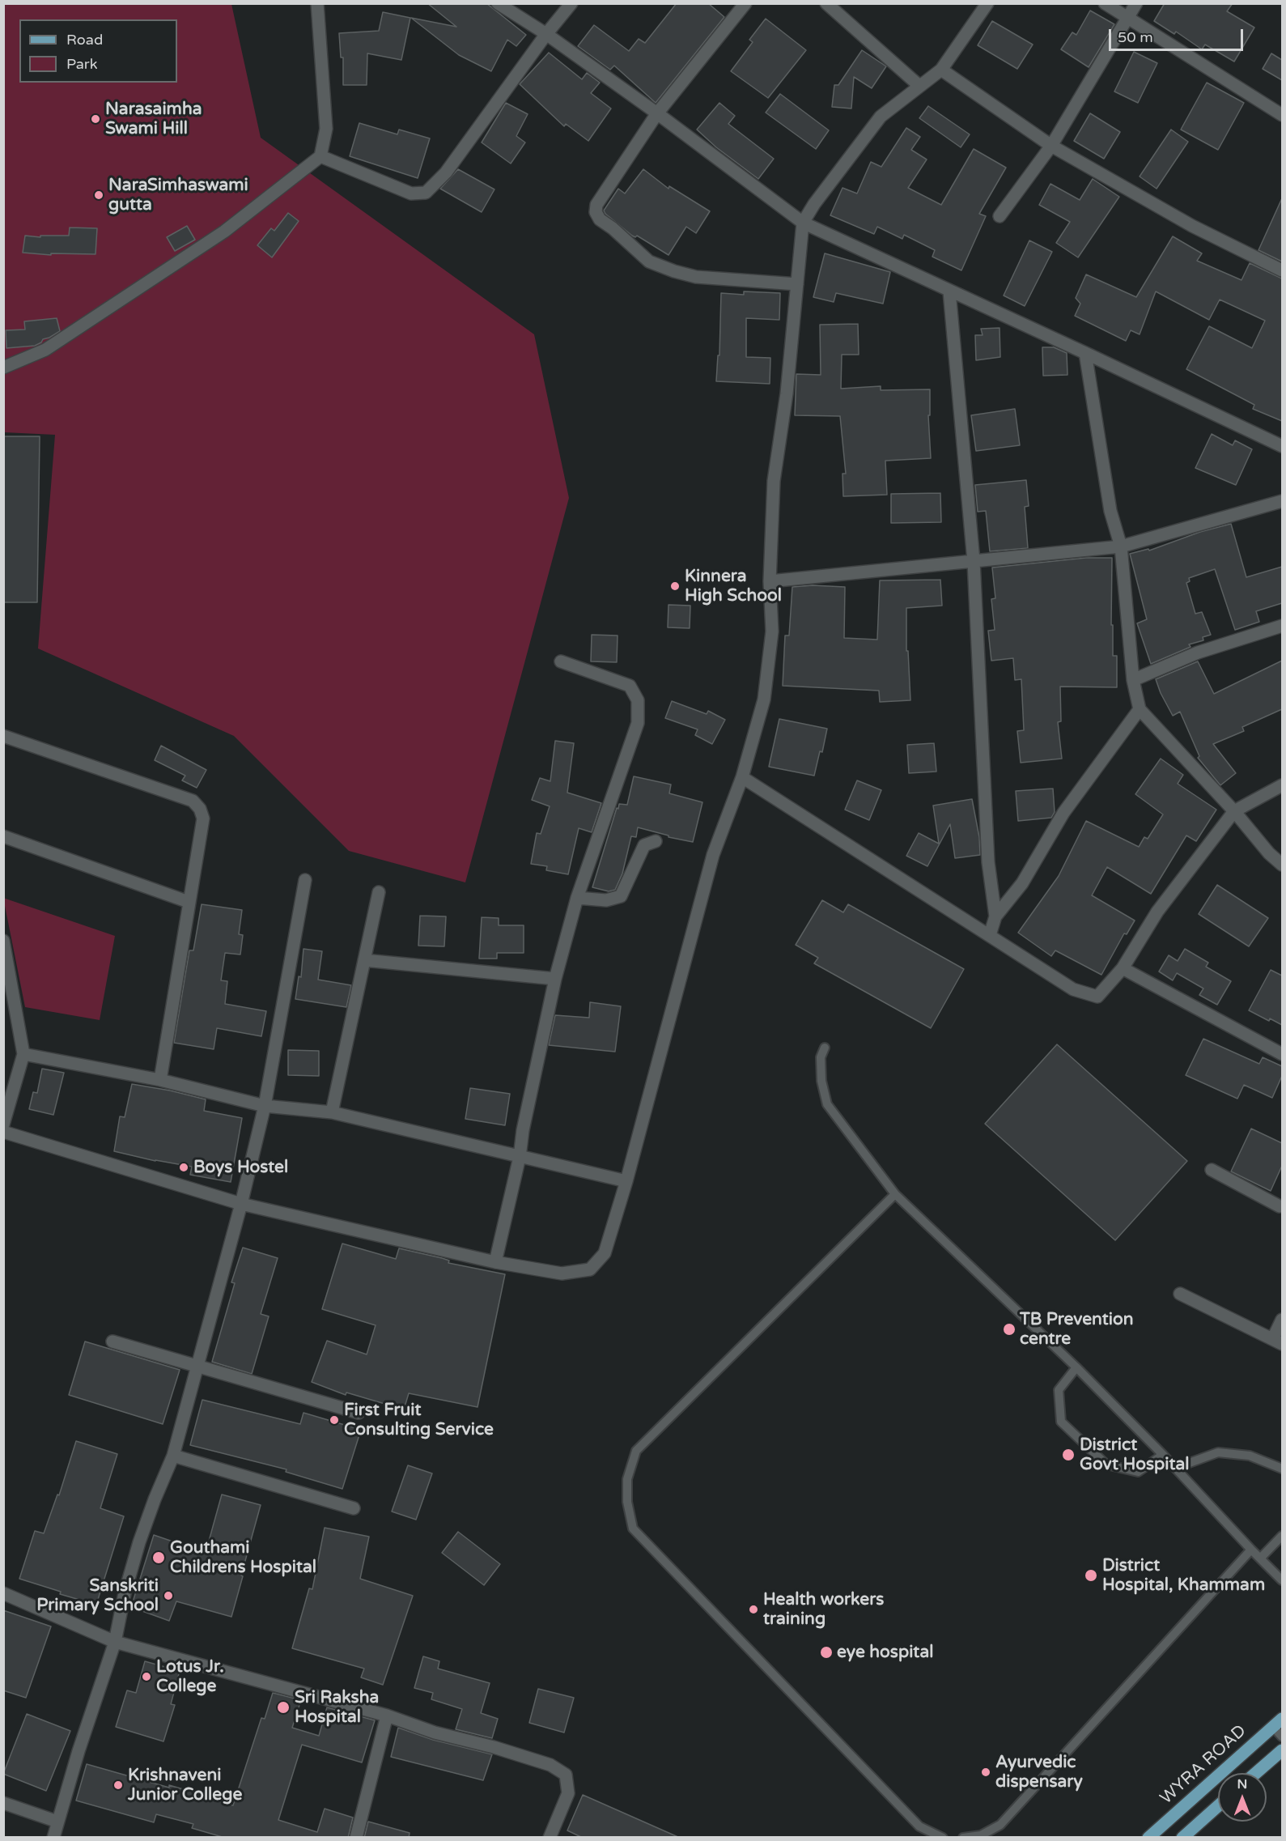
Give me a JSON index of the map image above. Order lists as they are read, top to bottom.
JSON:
{
  "streets": {
    "main road": ["WYRA ROAD"]
  },
  "places": [
    "Narasaimha Swami Hill",
    "NaraSimhaswami gutta",
    "Kinnera High School",
    "Boys Hostel",
    "TB Prevention centre",
    "First Fruit Consulting Service",
    "District Govt Hospital",
    "Gouthami Childrens Hospital",
    "District Hospital, Khammam",
    "Sanskriti Primary School",
    "Health workers training",
    "eye hospital",
    "Lotus Jr. College",
    "Sri Raksha Hospital",
    "Ayurvedic dispensary",
    "Krishnaveni Junior College"
  ],
  "legend": ["Road", "Park"],
  "scale_bar": "50 m",
  "north": "top"
}
